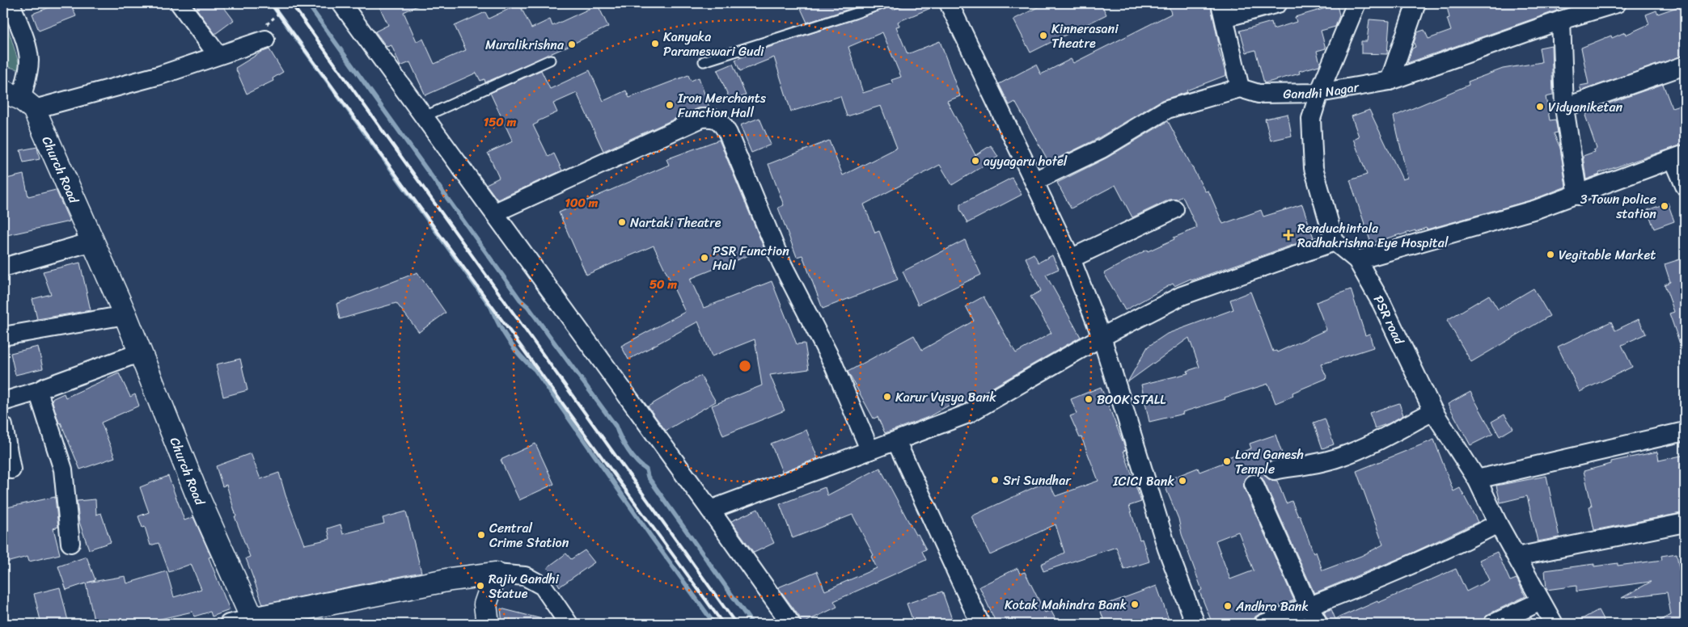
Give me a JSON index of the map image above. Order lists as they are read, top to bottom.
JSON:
{
  "streets": {
    "street": ["Gandhi Nagar", "Church Road", "PSR road"]
  },
  "places": {
    "other": [
      "Kinnerasani Theatre",
      "Kanyaka Parameswari Gudi",
      "Muralikrishna",
      "Iron Merchants Function Hall",
      "Vidyaniketan",
      "ayyagaru hotel",
      "3 Town police station",
      "Nartaki Theatre",
      "Vegitable Market",
      "PSR Function Hall",
      "Karur Vysya Bank",
      "BOOK STALL",
      "Lord Ganesh Temple",
      "Sri Sundhar",
      "ICICI Bank",
      "Central Crime Station",
      "Rajiv Gandhi Statue",
      "Kotak Mahindra Bank",
      "Andhra Bank"
    ],
    "health": ["Renduchintala Radhakrishna Eye Hospital"]
  },
  "rings": ["150 m", "100 m", "50 m"]
}
